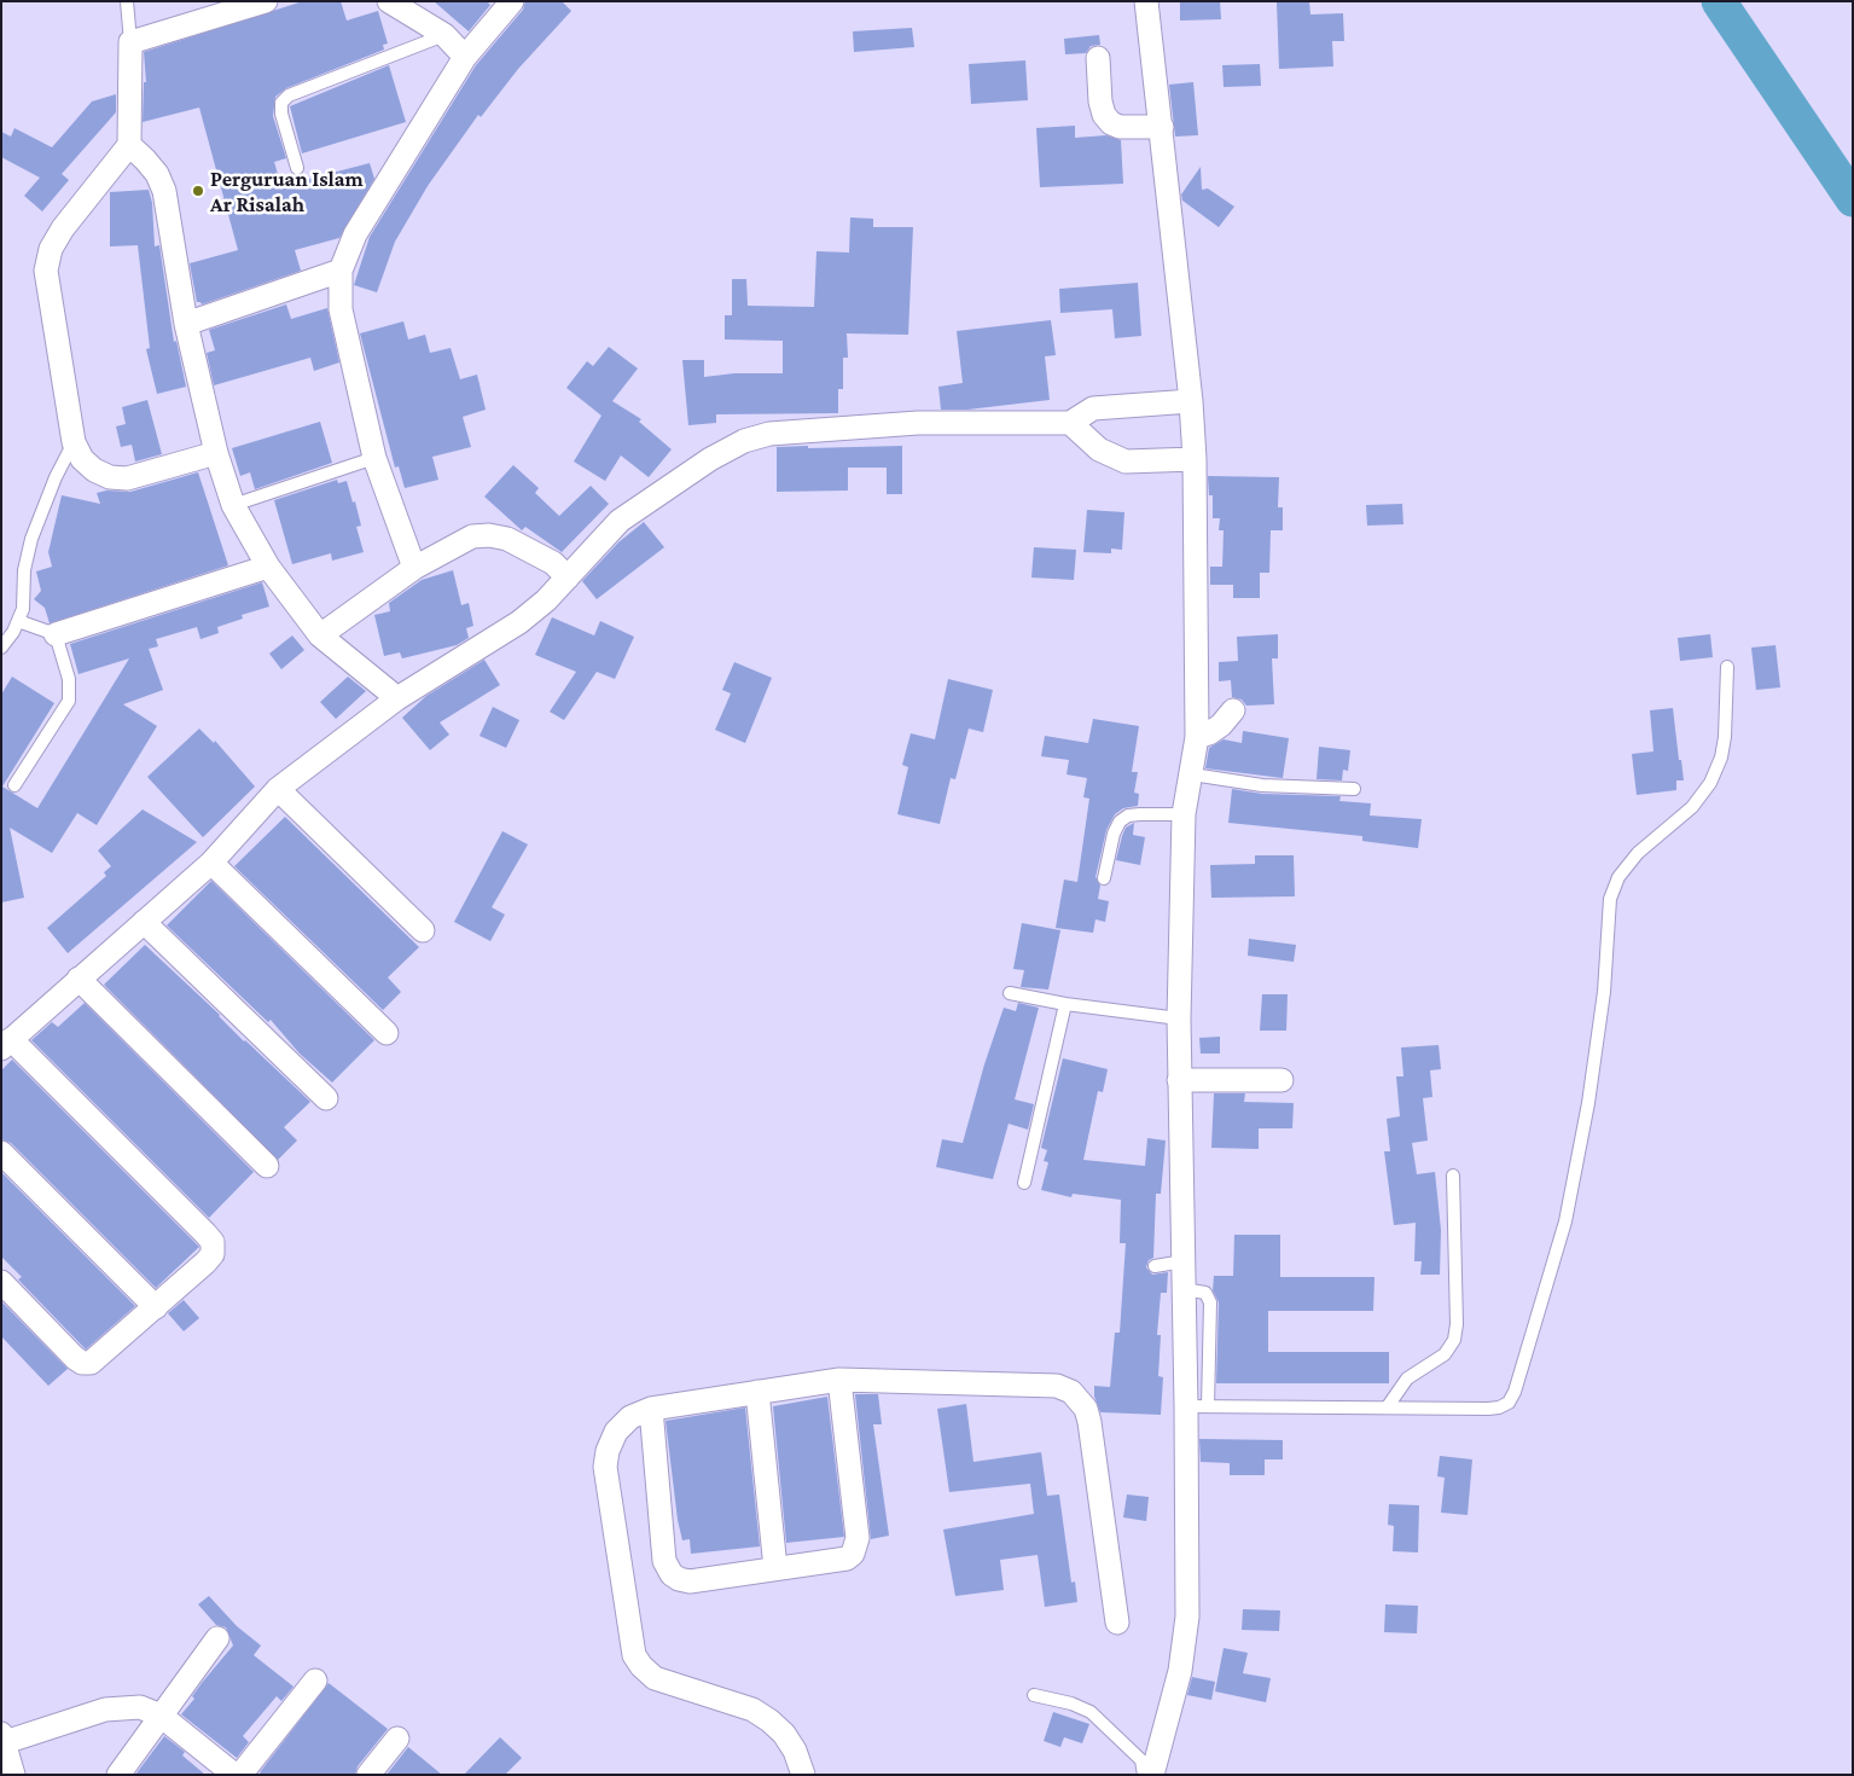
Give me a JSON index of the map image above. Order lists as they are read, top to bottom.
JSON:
{
  "places": ["Perguruan Islam Ar Risalah"]
}
